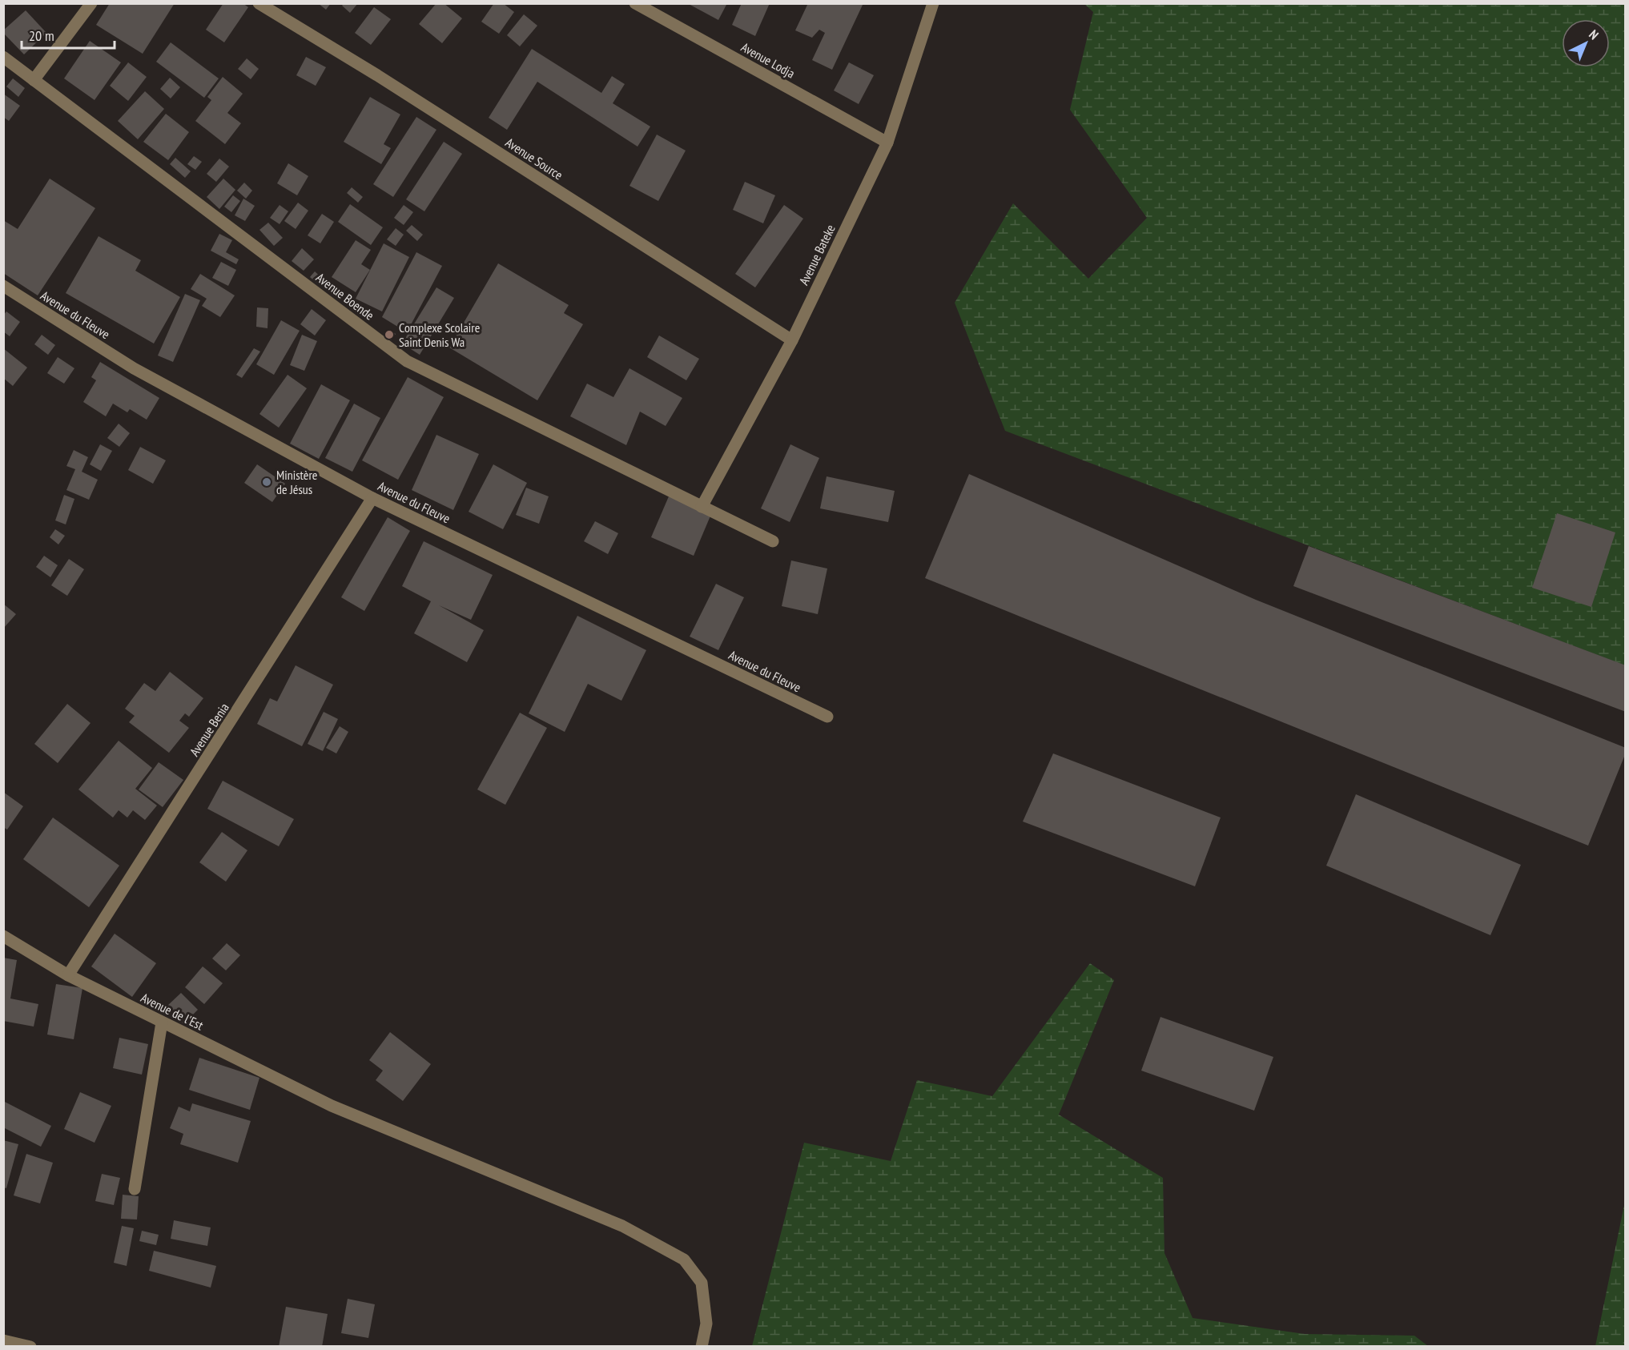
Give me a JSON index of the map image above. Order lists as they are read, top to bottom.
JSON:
{
  "streets": {
    "street": [
      "Avenue Lodja",
      "Avenue Source",
      "Avenue Bateke",
      "Avenue Boende",
      "Avenue du Fleuve",
      "Avenue Benia",
      "Avenue de l'Est"
    ]
  },
  "crossings": [
    ["Avenue Lodja", "Avenue Bateke"],
    ["Avenue Source", "Avenue Bateke"],
    ["Avenue Bateke", "Avenue Boende"],
    ["Avenue du Fleuve", "Avenue Benia"],
    ["Avenue Benia", "Avenue de l'Est"]
  ],
  "places": ["Complexe Scolaire Saint Denis Wa", "Ministère de Jésus"],
  "scale_bar": "20 m",
  "north": "top right"
}
